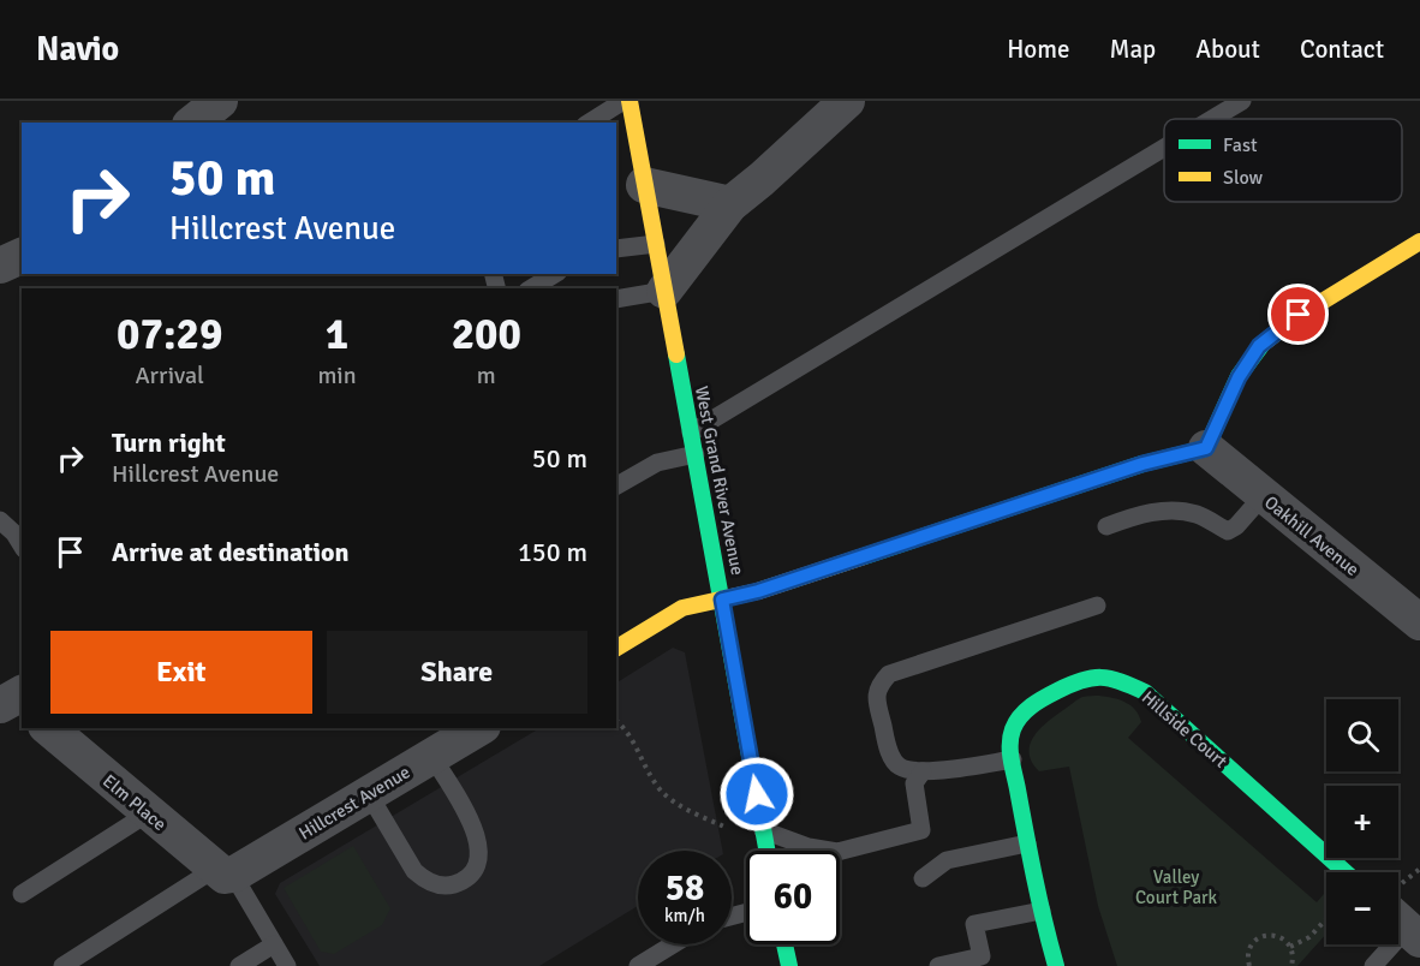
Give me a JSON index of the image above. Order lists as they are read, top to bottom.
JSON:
{
  "streets": {
    "street": [
      "West Grand River Avenue",
      "Oakhill Avenue",
      "Hillside Court",
      "Elm Place",
      "Hillcrest Avenue"
    ]
  },
  "crossings": [
    ["Elm Place", "Hillcrest Avenue"]
  ],
  "parks": ["Valley Court Park"],
  "legend": ["Fast", "Slow"],
  "page": {
    "header": "Navio",
    "nav": [
      "Home",
      "Map",
      "About",
      "Contact"
    ],
    "turn": ["50 m", "Hillcrest Avenue"],
    "eta": [
      "07:29",
      "Arrival",
      "1",
      "min",
      "200",
      "m"
    ],
    "list": [
      {
        "name": "Turn right",
        "note": "Hillcrest Avenue",
        "value": "50 m"
      },
      {
        "name": "Arrive at destination",
        "value": "150 m"
      }
    ],
    "buttons": ["Exit", "Share"],
    "map_buttons": ["+", "−"],
    "speed": "58 km/h",
    "limit": "60"
  }
}
